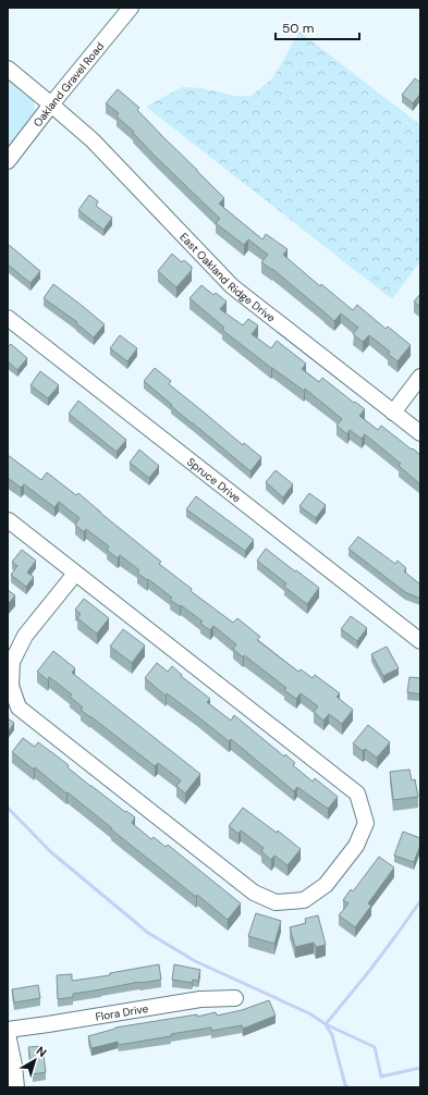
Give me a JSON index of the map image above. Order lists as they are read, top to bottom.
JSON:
{
  "streets": {
    "street": [
      "Oakland Gravel Road",
      "East Oakland Ridge Drive",
      "Spruce Drive",
      "Flora Drive"
    ]
  },
  "crossings": [
    ["Oakland Gravel Road", "East Oakland Ridge Drive"]
  ],
  "scale_bar": "50 m",
  "north": "top right"
}
